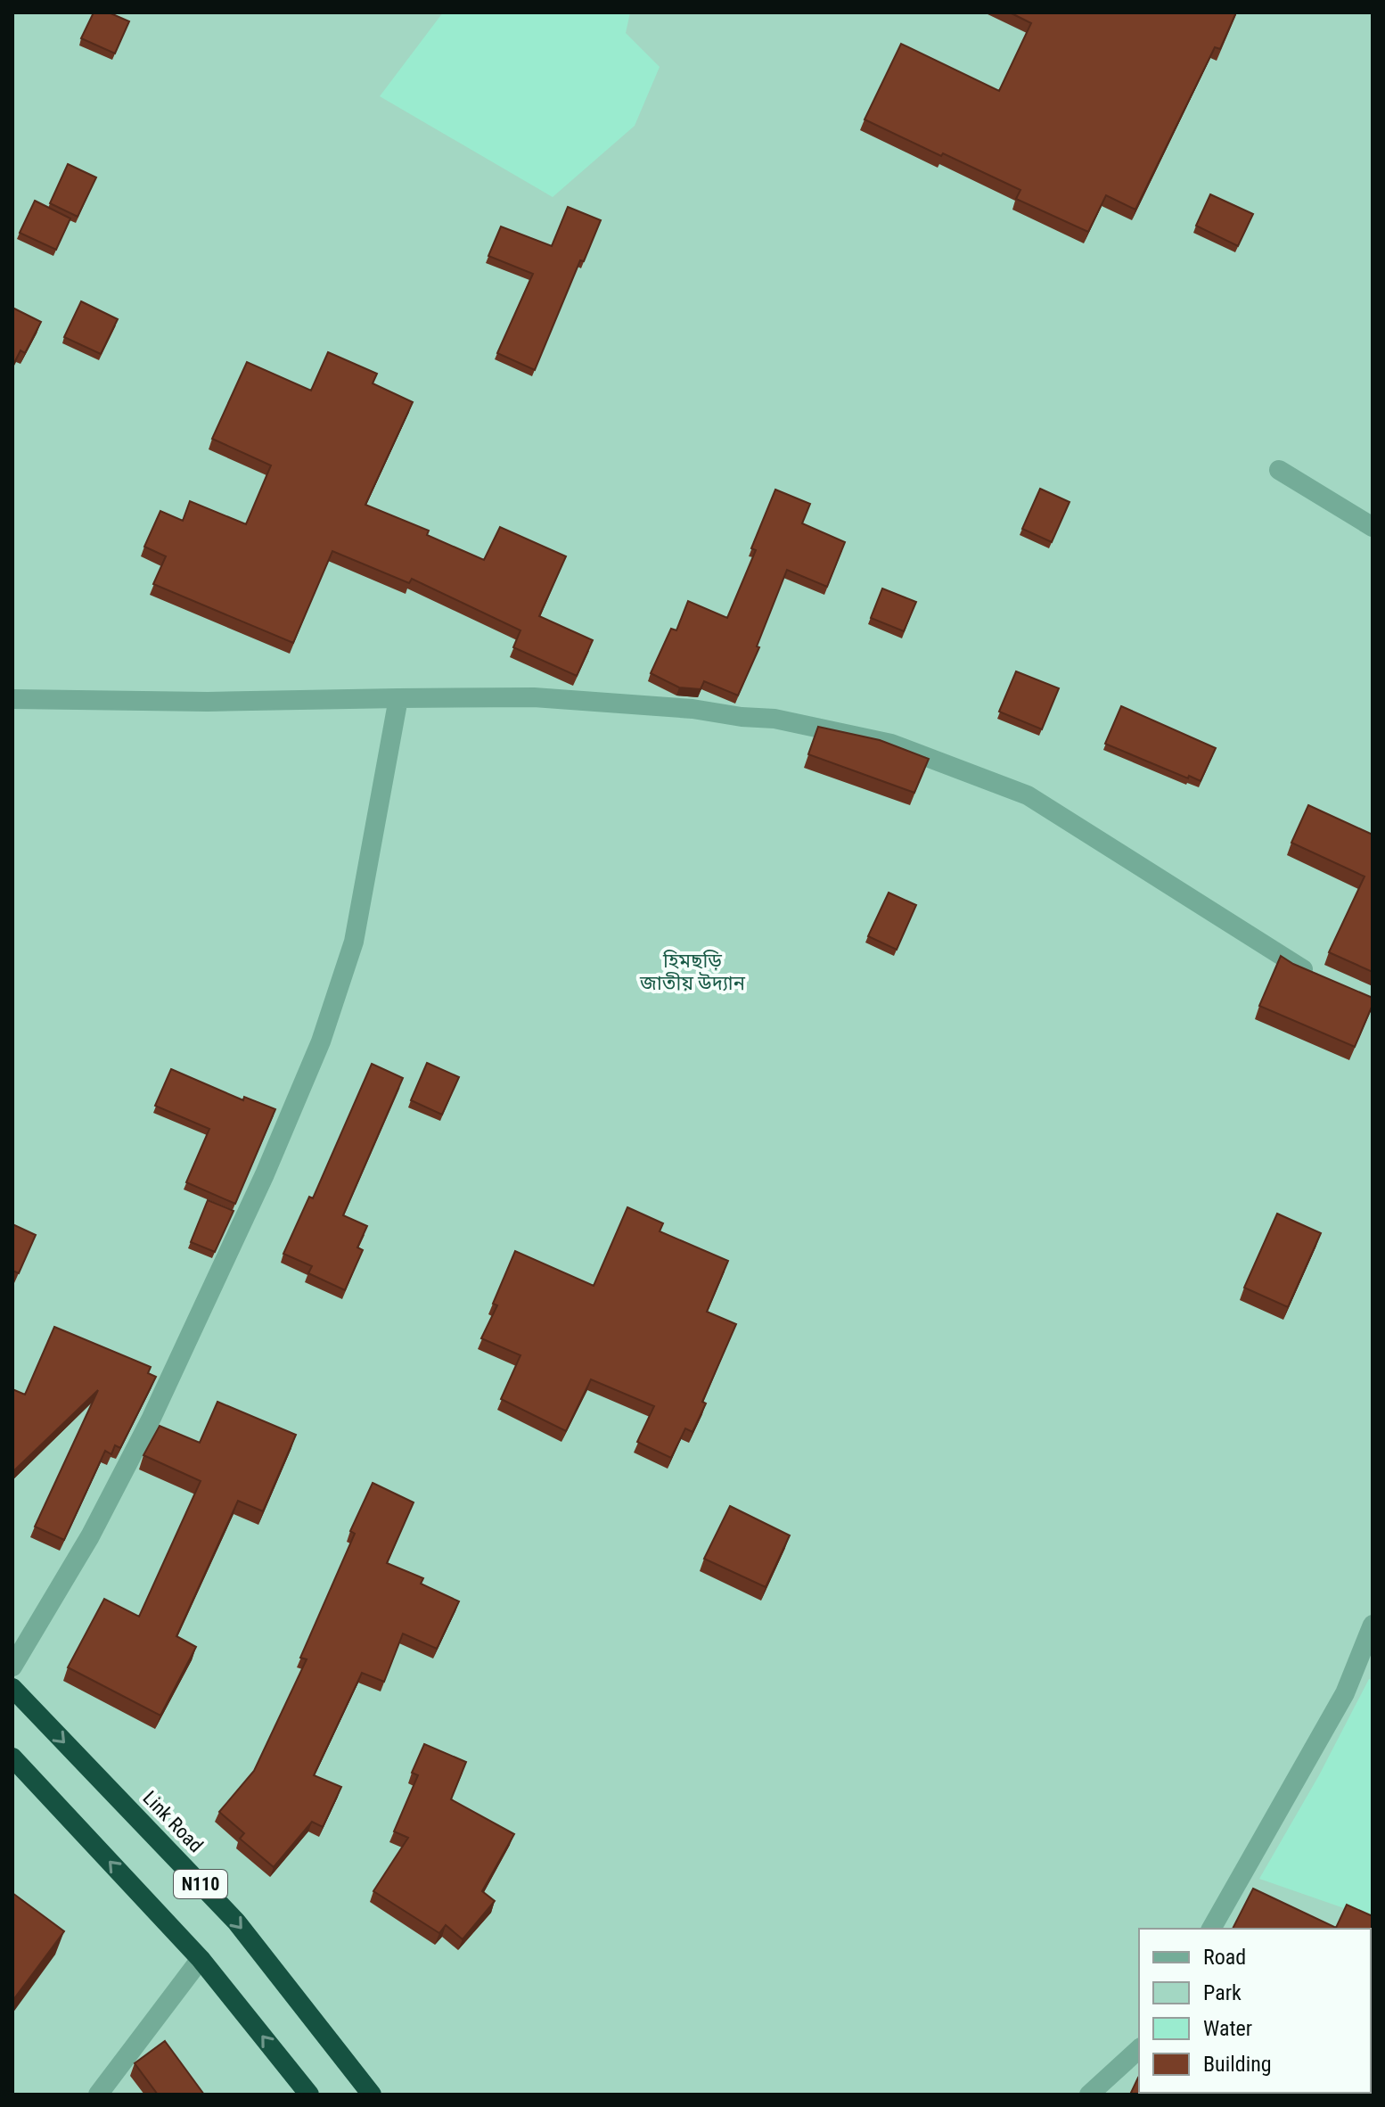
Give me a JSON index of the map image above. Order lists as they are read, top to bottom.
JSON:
{
  "streets": {
    "highway": ["Link Road", "N110"]
  },
  "parks": ["হিমছড়ি জাতীয় উদ্যান"],
  "legend": [
    "Road",
    "Park",
    "Water",
    "Building"
  ]
}
